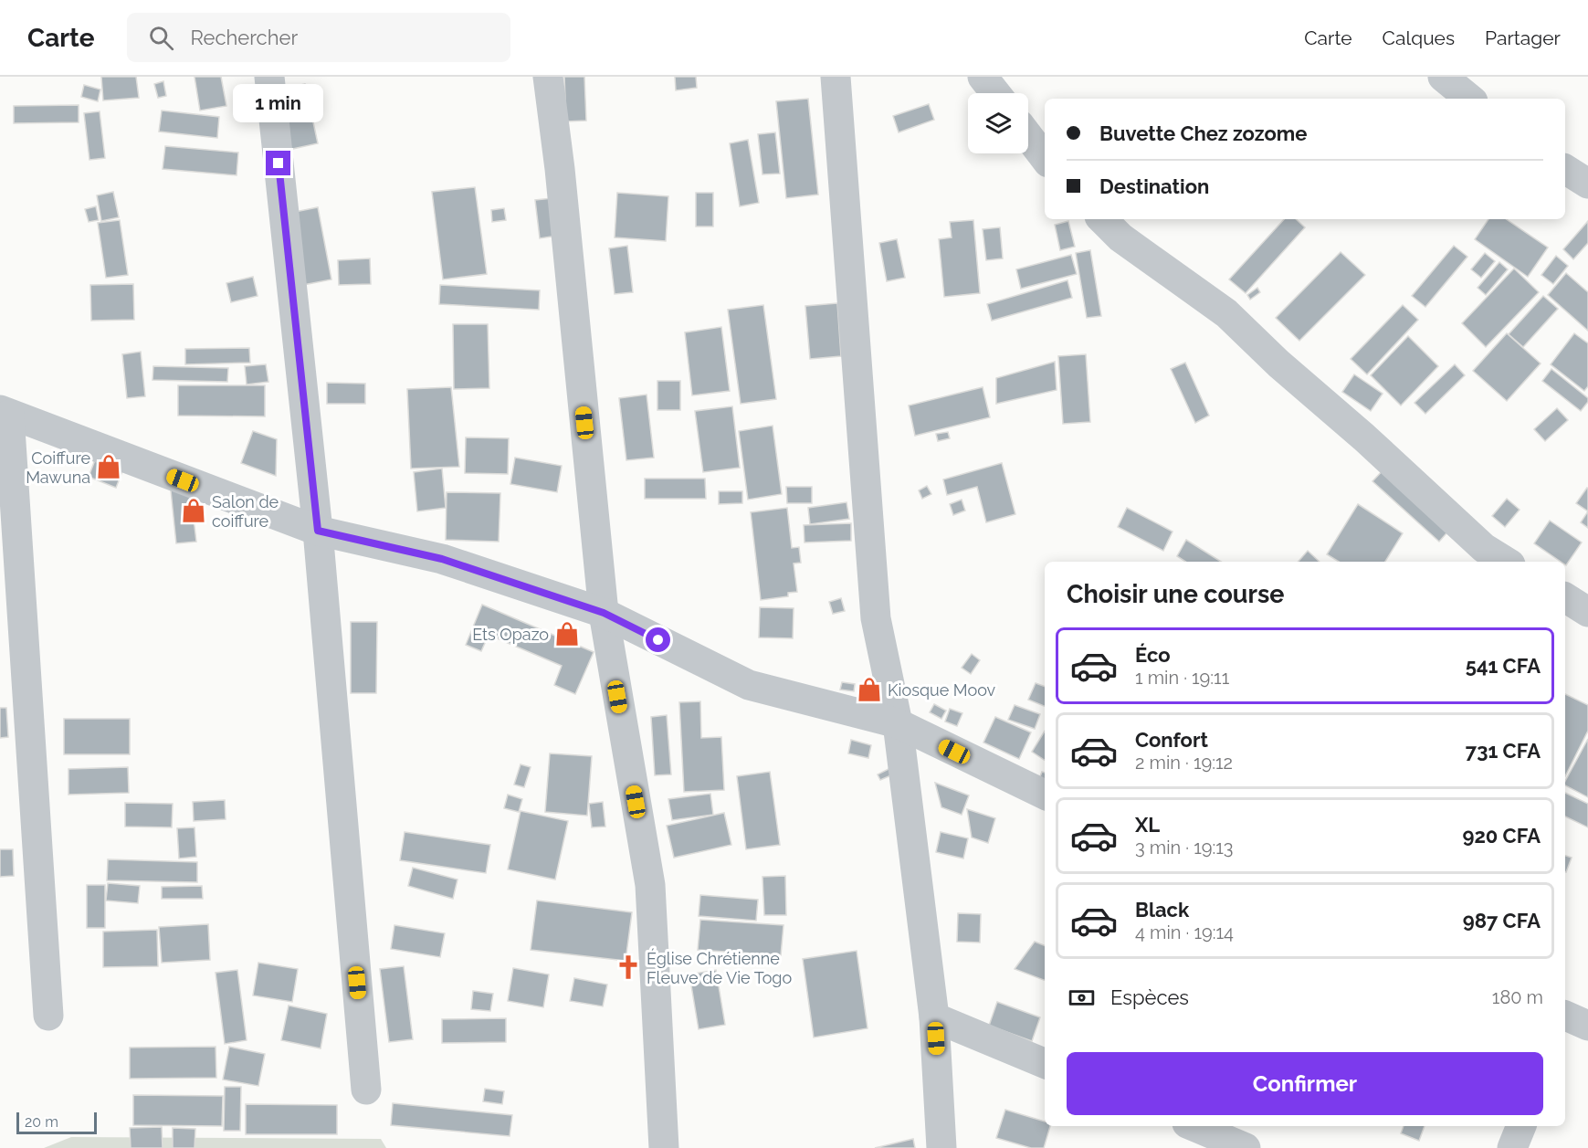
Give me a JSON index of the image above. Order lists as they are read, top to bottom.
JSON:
{
  "places": {
    "shop": [
      "Coiffure Mawuna",
      "Salon de coiffure",
      "Ets Opazo",
      "Kiosque Moov"
    ],
    "church": ["Église Chrétienne Fleuve de Vie Togo"]
  },
  "scale_bar": "20 m",
  "page": {
    "header": "Carte",
    "search": "Rechercher",
    "nav": ["Carte", "Calques", "Partager"],
    "bubble": "1 min",
    "banner": ["Buvette Chez zozome", "Destination"],
    "heading": "Choisir une course",
    "list": [
      {
        "name": "Éco",
        "note": "1 min · 19:11",
        "value": "541 CFA"
      },
      {
        "name": "Confort",
        "note": "2 min · 19:12",
        "value": "731 CFA"
      },
      {
        "name": "XL",
        "note": "3 min · 19:13",
        "value": "920 CFA"
      },
      {
        "name": "Black",
        "note": "4 min · 19:14",
        "value": "987 CFA"
      }
    ],
    "pay": ["Espèces", "180 m"],
    "buttons": "Confirmer",
    "scale": "20 m"
  }
}
